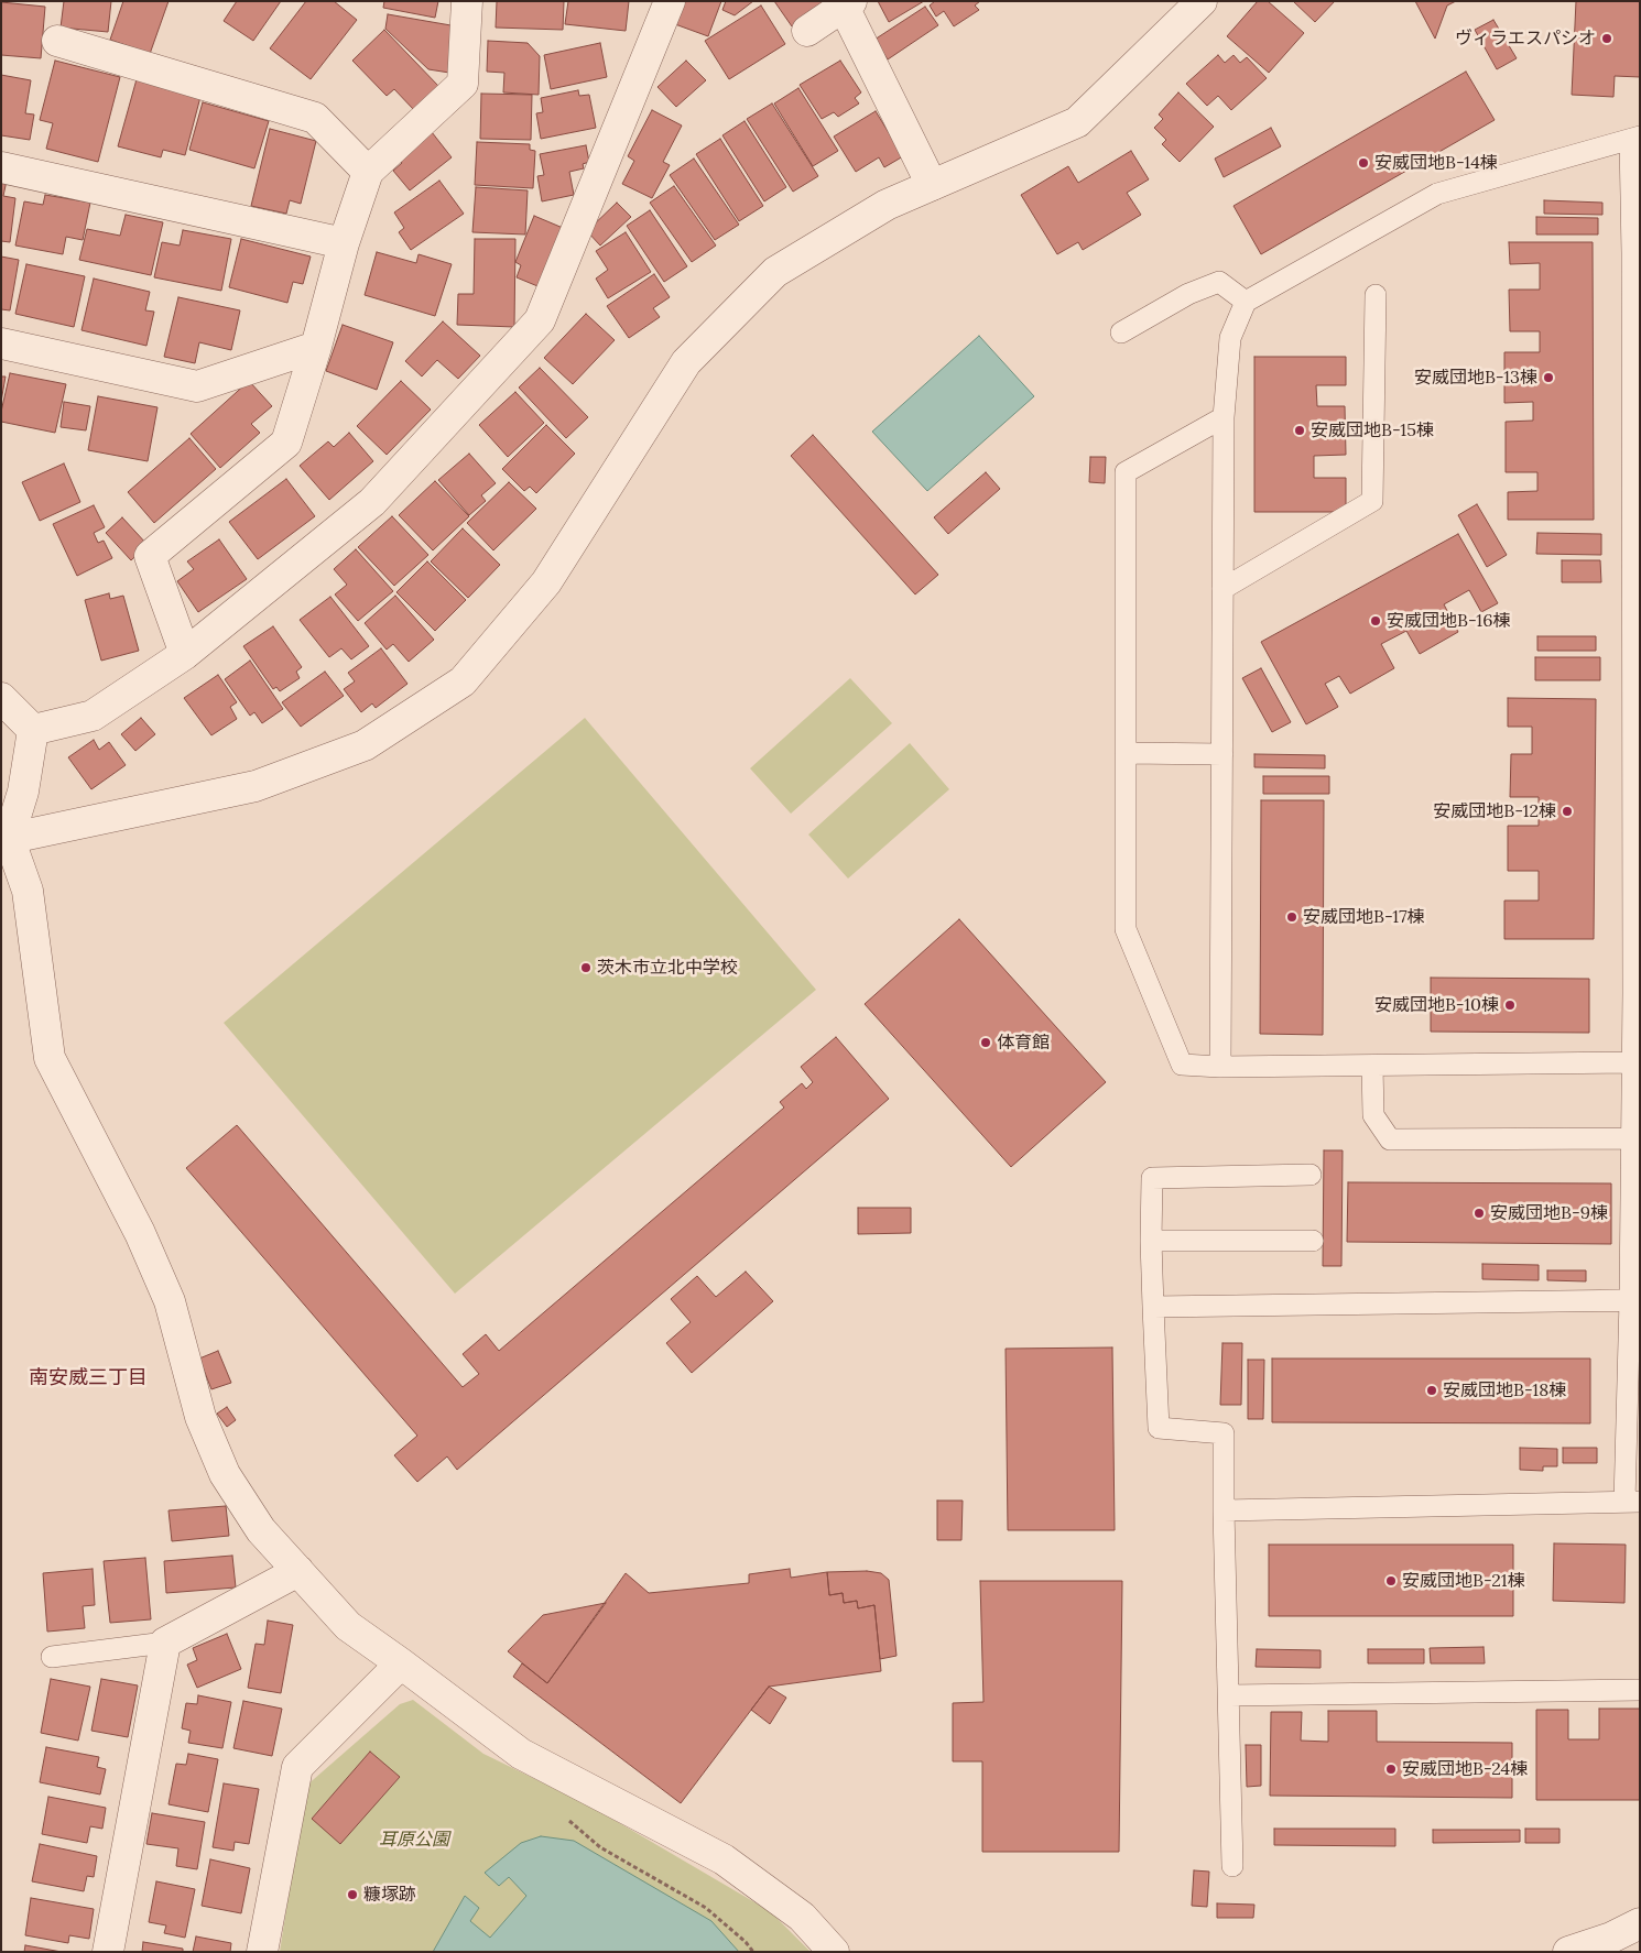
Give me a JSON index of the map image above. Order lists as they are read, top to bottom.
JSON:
{
  "districts": ["南安威三丁目"],
  "parks": ["耳原公園"],
  "places": [
    "ヴィラエスパシオ",
    "安威団地B-14棟",
    "安威団地B-13棟",
    "安威団地B-15棟",
    "安威団地B-16棟",
    "安威団地B-12棟",
    "安威団地B-17棟",
    "茨木市立北中学校",
    "安威団地B-10棟",
    "体育館",
    "安威団地B-9棟",
    "安威団地B-18棟",
    "安威団地B-21棟",
    "安威団地B-24棟",
    "糠塚跡"
  ]
}
